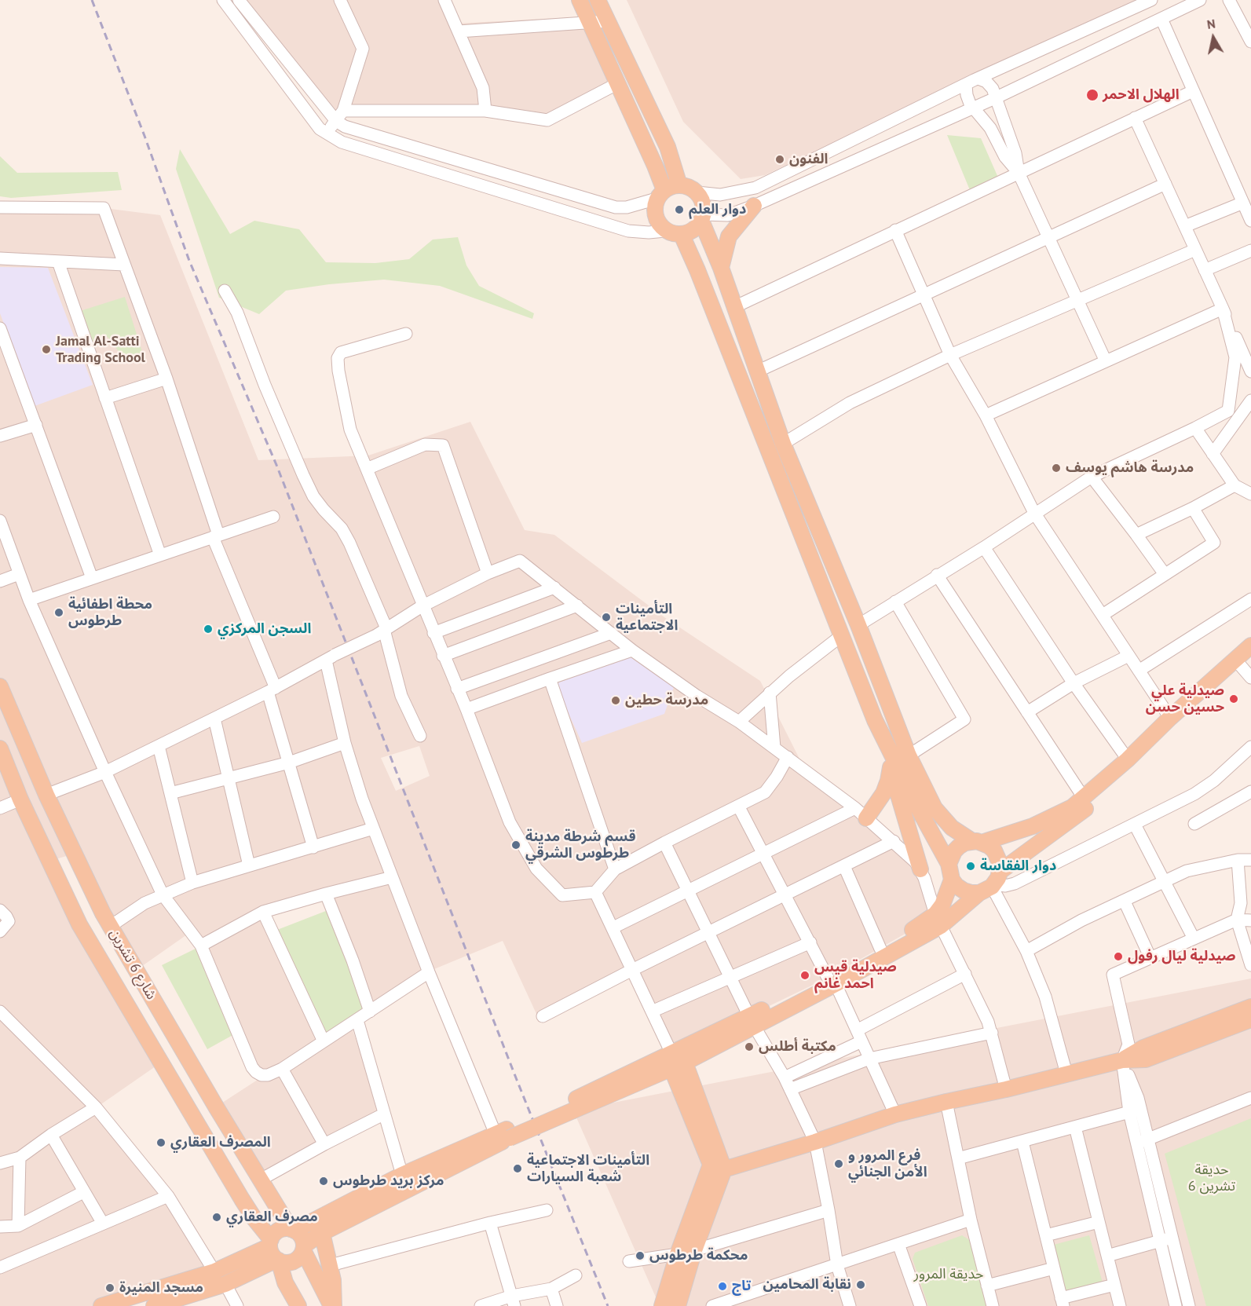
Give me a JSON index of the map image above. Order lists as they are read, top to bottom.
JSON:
{
  "streets": {
    "main road": ["شارع 6 تشرين"]
  },
  "parks": ["حديقة 6 تشرين", "حديقة المرور"],
  "places": [
    "الهلال الاحمر",
    "الفنون",
    "دوار العلم",
    "Jamal Al-Satti Trading School",
    "مدرسة هاشم يوسف",
    "محطة اطفائية طرطوس",
    "التأمينات الاجتماعية",
    "السجن المركزي",
    "صيدلية علي حسين حسن",
    "مدرسة حطين",
    "قسم شرطة مدينة طرطوس الشرقي",
    "دوار الفقاسة",
    "صيدلية ليال رفول",
    "صيدلية قيس احمد غانم",
    "مكتبة أطلس",
    "المصرف العقاري",
    "فرع المرور و الأمن الجنائي",
    "التأمينات الاجتماعية شعبة السيارات",
    "مركز بريد طرطوس",
    "مصرف العقاري",
    "محكمة طرطوس",
    "نقابة المحامين",
    "تاج",
    "مسجد المنيرة"
  ],
  "north": "top"
}
